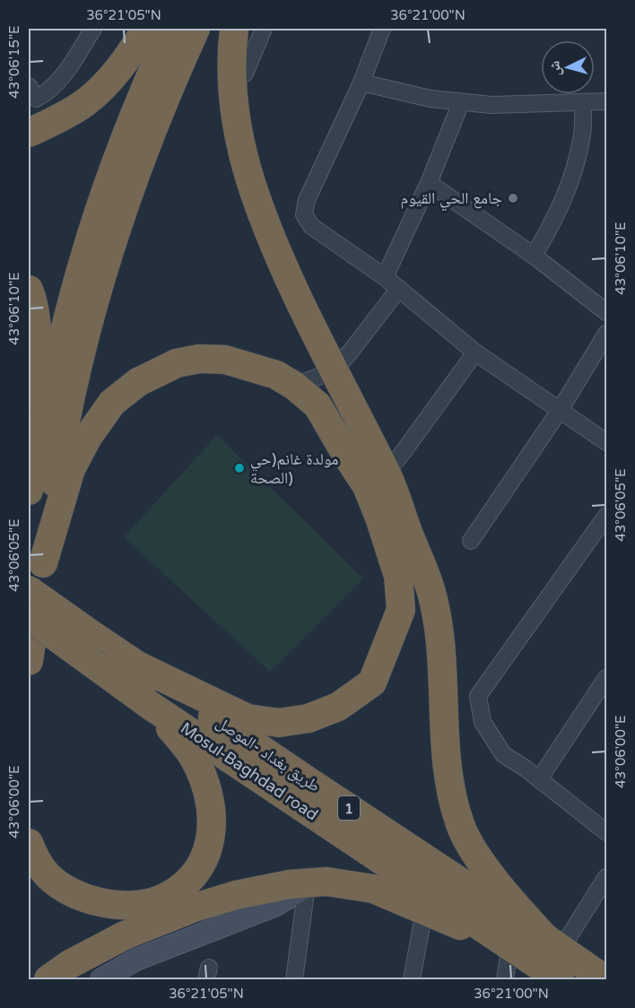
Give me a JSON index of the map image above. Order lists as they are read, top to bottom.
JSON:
{
  "streets": {
    "highway": ["طريق بغداد -الموصل", "Mosul-Baghdad road", "1"]
  },
  "places": ["جامع الحي القيوم", "مولدة غانم(حي الصحة)"],
  "north": "left",
  "coordinates": [
    "36°21'05\"N",
    "36°21'00\"N",
    "43°06'15\"E",
    "43°06'10\"E",
    "43°06'05\"E",
    "43°06'00\"E"
  ]
}
